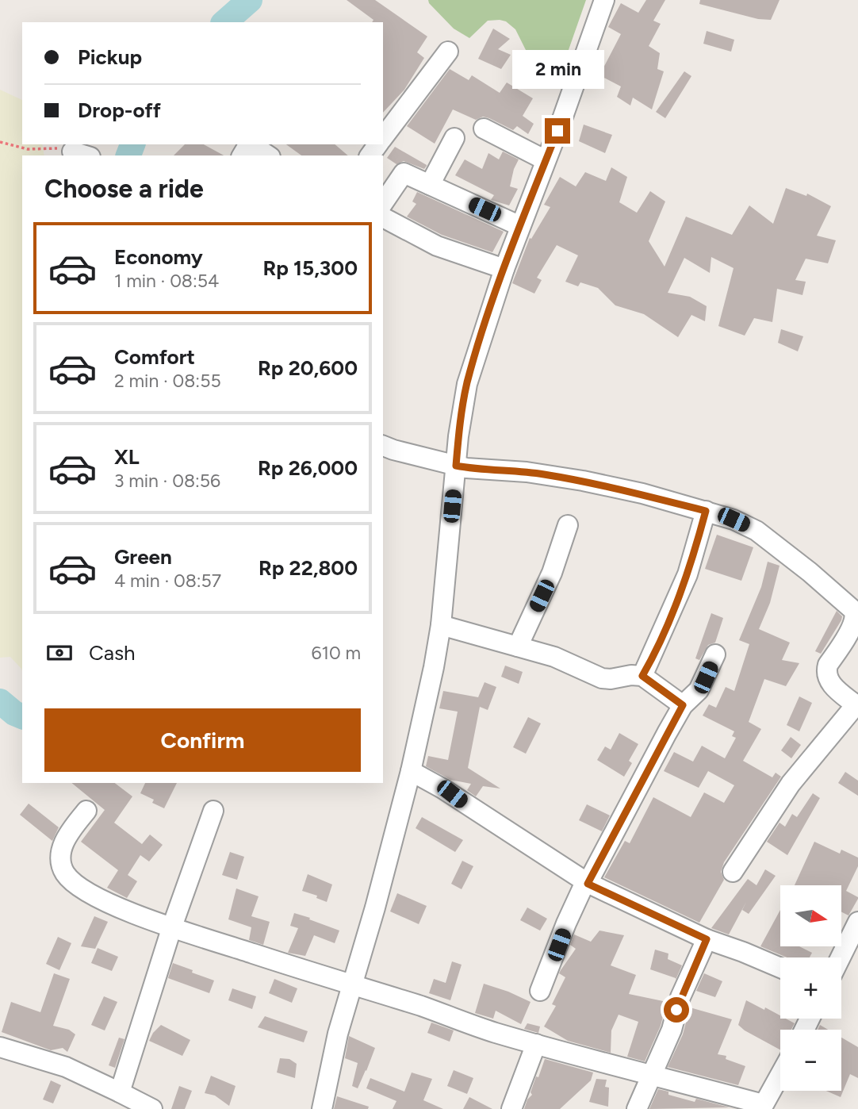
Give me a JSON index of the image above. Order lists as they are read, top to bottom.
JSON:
{
  "north": "right",
  "page": {
    "banner": ["Pickup", "Drop-off"],
    "bubble": "2 min",
    "heading": "Choose a ride",
    "list": [
      {
        "name": "Economy",
        "note": "1 min · 08:54",
        "value": "Rp 15,300"
      },
      {
        "name": "Comfort",
        "note": "2 min · 08:55",
        "value": "Rp 20,600"
      },
      {
        "name": "XL",
        "note": "3 min · 08:56",
        "value": "Rp 26,000"
      },
      {
        "name": "Green",
        "note": "4 min · 08:57",
        "value": "Rp 22,800"
      }
    ],
    "pay": ["Cash", "610 m"],
    "buttons": "Confirm",
    "map_buttons": ["+", "−"]
  }
}
